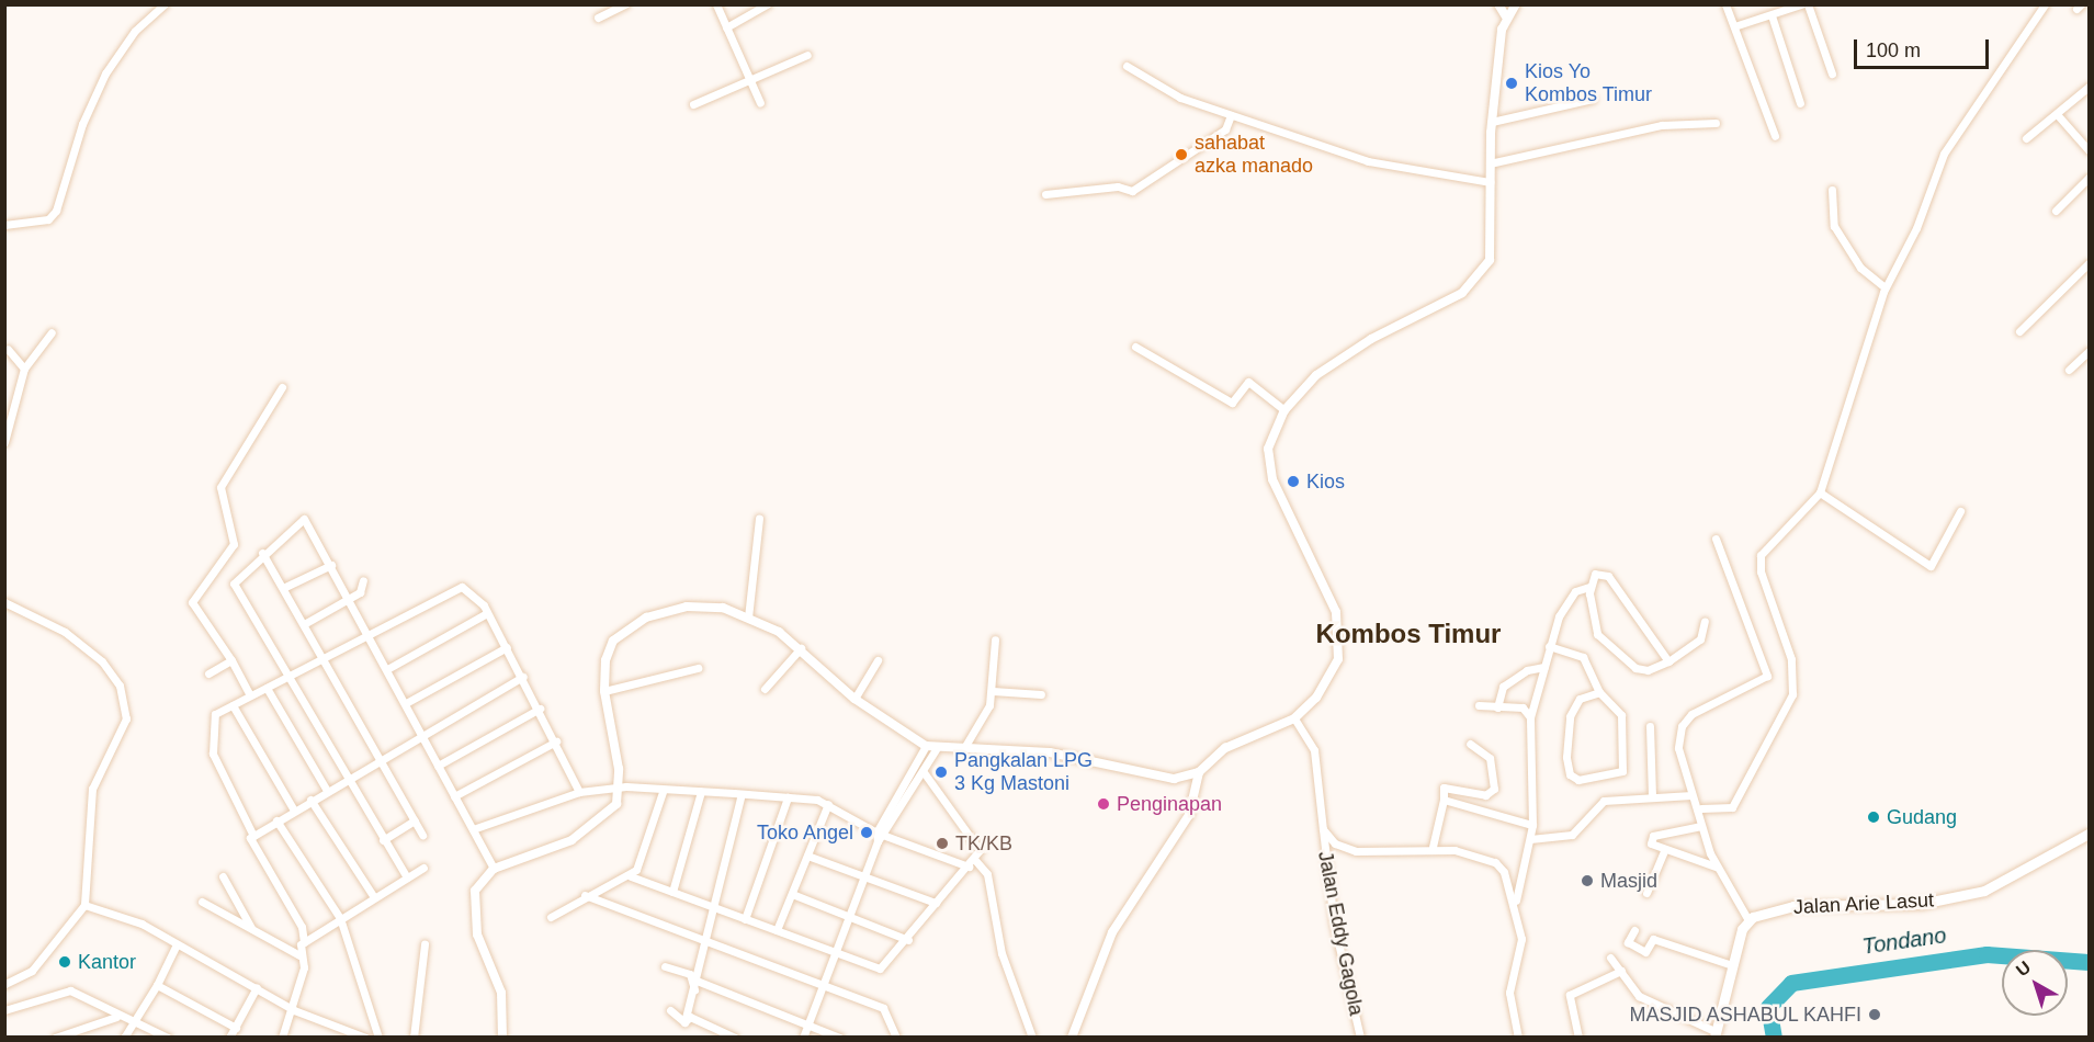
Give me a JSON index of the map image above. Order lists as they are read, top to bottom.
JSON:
{
  "streets": {
    "main road": ["Jalan Arie Lasut"],
    "street": ["Jalan Eddy Gagola"]
  },
  "districts": ["Kombos Timur"],
  "water": ["Tondano"],
  "places": [
    "Kios Yo Kombos Timur",
    "sahabat azka manado",
    "Kios",
    "Pangkalan LPG 3 Kg Mastoni",
    "Penginapan",
    "Gudang",
    "Toko Angel",
    "TK/KB",
    "Masjid",
    "Kantor",
    "MASJID ASHABUL KAHFI"
  ],
  "scale_bar": "100 m",
  "north": "top left"
}
